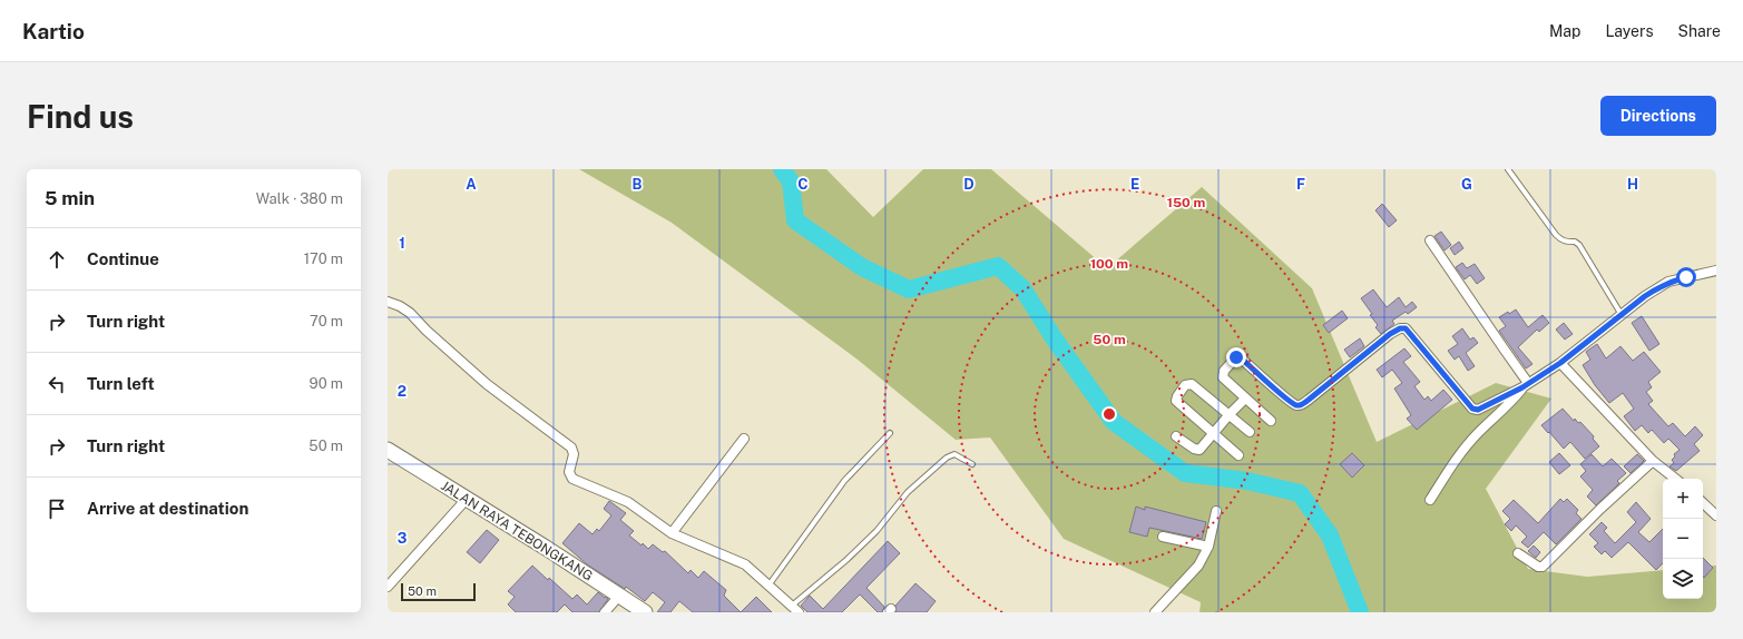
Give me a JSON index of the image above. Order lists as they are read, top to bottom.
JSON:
{
  "streets": {
    "main road": ["JALAN RAYA TEBONGKANG"]
  },
  "scale_bar": "50 m",
  "page": {
    "header": "Kartio",
    "nav": ["Map", "Layers", "Share"],
    "buttons": "Directions",
    "title": "Find us",
    "heading": ["5 min", "Walk · 380 m"],
    "list": [
      ["Continue", "170 m"],
      ["Turn right", "70 m"],
      ["Turn left", "90 m"],
      ["Turn right", "50 m"],
      "Arrive at destination"
    ],
    "map_buttons": ["+", "−"],
    "scale": "50 m"
  },
  "grid": {
    "columns": [
      "A",
      "B",
      "C",
      "D",
      "E",
      "F",
      "G",
      "H"
    ],
    "rows": ["1", "2", "3"]
  },
  "rings": ["150 m", "100 m", "50 m"]
}
